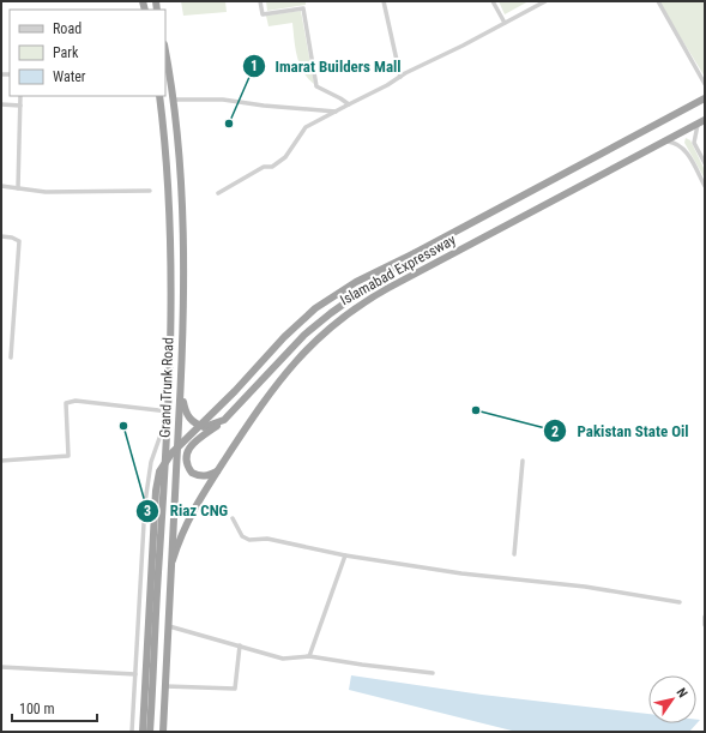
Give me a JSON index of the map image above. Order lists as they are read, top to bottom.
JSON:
{
  "streets": {
    "highway": ["Islamabad Expressway", "Grand Trunk Road"]
  },
  "crossings": [
    ["Islamabad Expressway", "Grand Trunk Road"]
  ],
  "places": ["Imarat Builders Mall", "Pakistan State Oil", "Riaz CNG"],
  "legend": ["Road", "Park", "Water"],
  "scale_bar": "100 m",
  "north": "top right"
}
